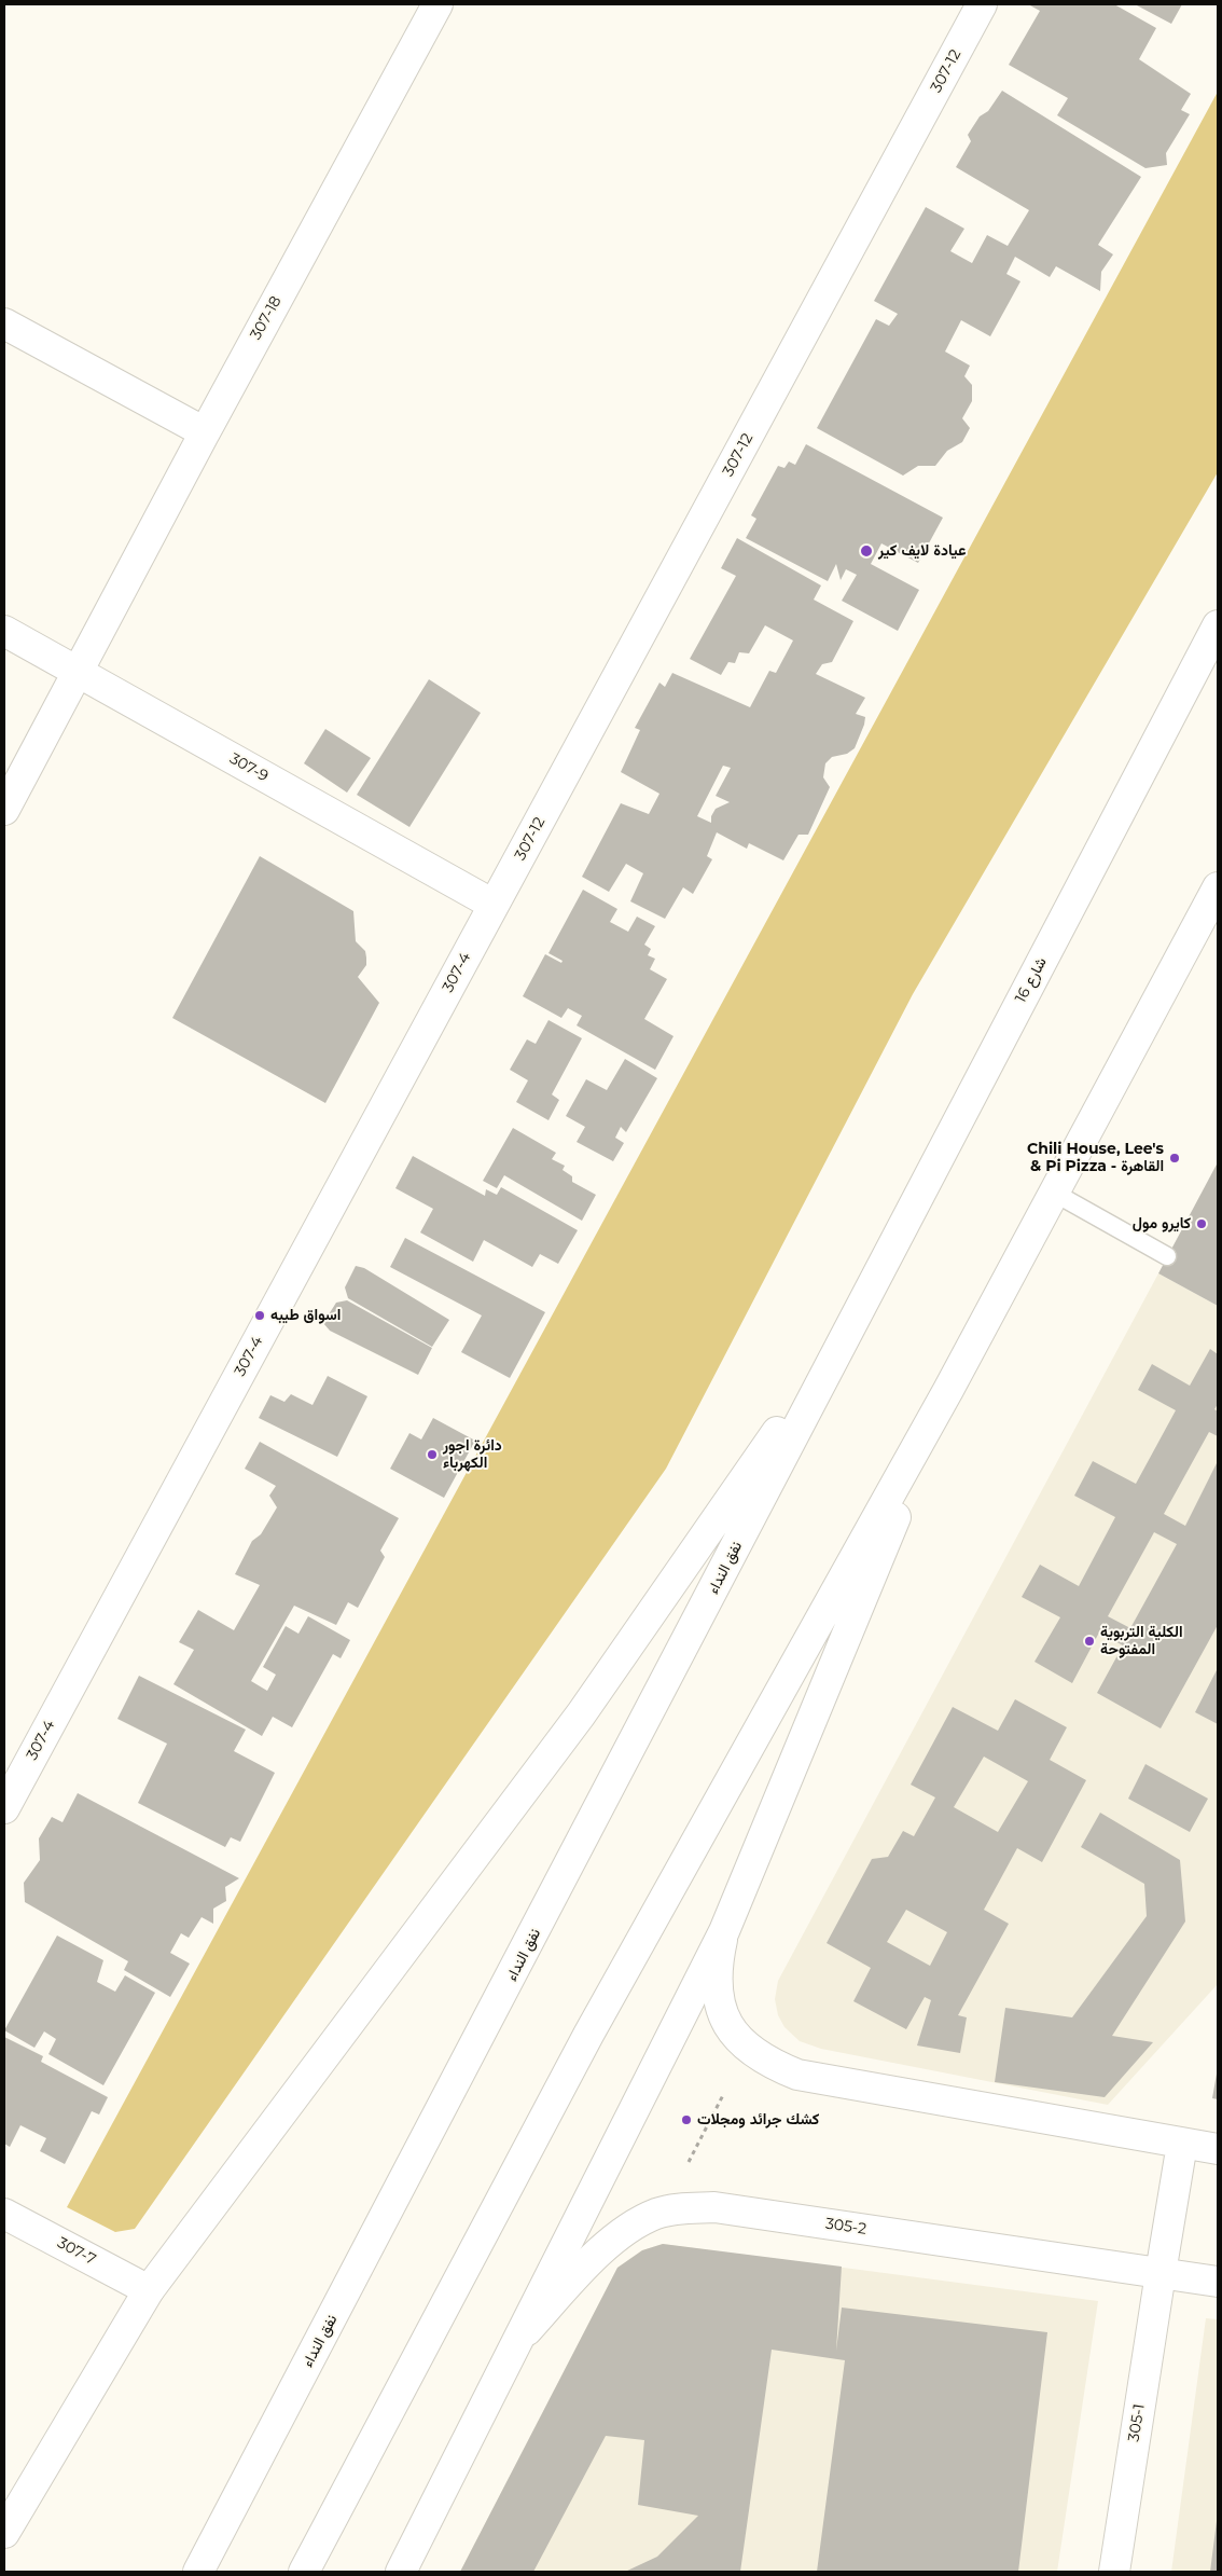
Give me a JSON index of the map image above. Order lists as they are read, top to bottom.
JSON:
{
  "streets": {
    "main road": [
      "307-12",
      "307-18",
      "307-9",
      "307-4",
      "شارع 16",
      "نفق النداء",
      "305-2",
      "307-7",
      "305-1"
    ]
  },
  "crossings": [
    ["307-12", "307-9"],
    ["307-12", "307-4"],
    ["307-18", "307-9"],
    ["307-9", "307-4"],
    ["شارع 16", "نفق النداء"],
    ["305-2", "305-1"]
  ],
  "places": [
    "عيادة لايف كير",
    "Chili House, Lee's & Pi Pizza - القاهرة",
    "كايرو مول",
    "اسواق طيبه",
    "دائرة اجور الكهرباء",
    "الكلية التربوية المفتوحة",
    "كشك جرائد ومجلات"
  ]
}
